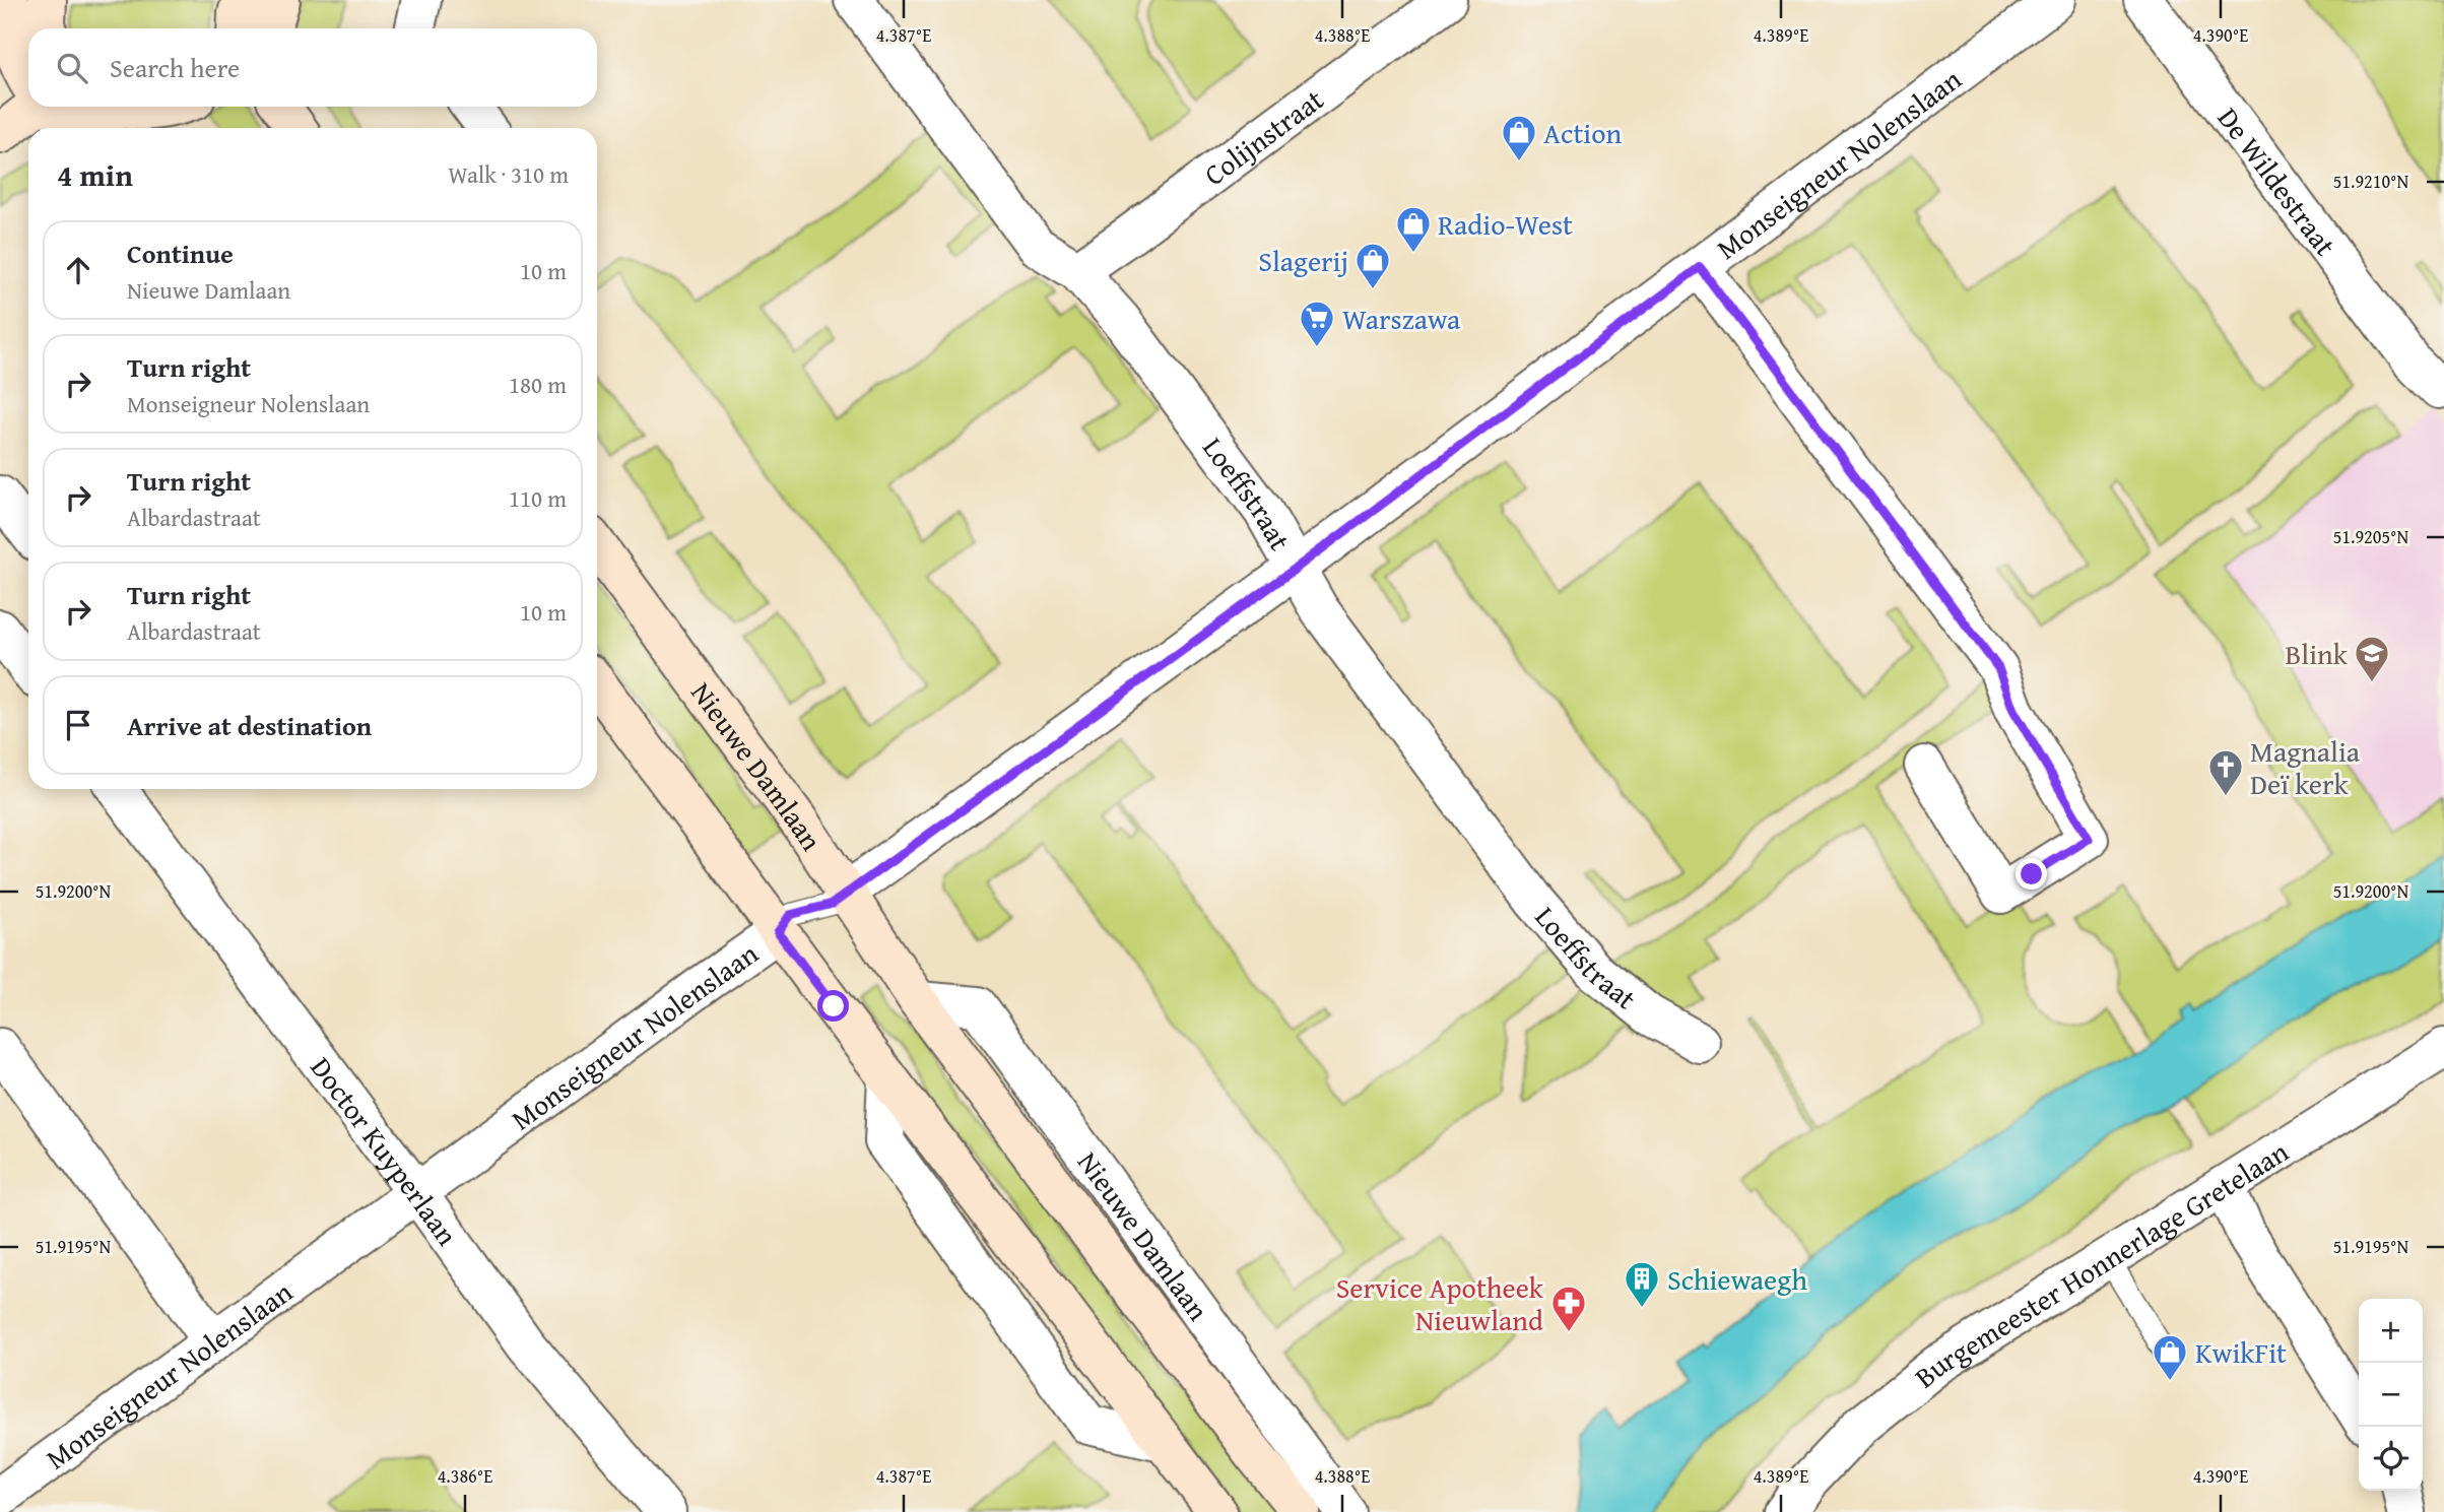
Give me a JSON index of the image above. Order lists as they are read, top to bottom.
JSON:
{
  "streets": {
    "street": [
      "Colijnstraat",
      "Monseigneur Nolenslaan",
      "De Wildestraat",
      "Loeffstraat",
      "Nieuwe Damlaan",
      "Doctor Kuyperlaan",
      "Burgemeester Honnerlage Gretelaan"
    ]
  },
  "crossings": [
    ["Colijnstraat", "Loeffstraat"],
    ["Monseigneur Nolenslaan", "Loeffstraat"],
    ["Monseigneur Nolenslaan", "Nieuwe Damlaan"],
    ["Monseigneur Nolenslaan", "Doctor Kuyperlaan"]
  ],
  "places": {
    "shop": [
      "Action",
      "Radio-West",
      "Slagerij",
      "KwikFit"
    ],
    "supermarket": ["Warszawa"],
    "school or university": ["Blink"],
    "church": ["Magnalia Deï kerk"],
    "building": ["Schiewaegh"],
    "pharmacy": ["Service Apotheek Nieuwland"]
  },
  "page": {
    "search": "Search here",
    "heading": ["4 min", "Walk · 310 m"],
    "list": [
      ["Continue", "Nieuwe Damlaan", "10 m"],
      ["Turn right", "Monseigneur Nolenslaan", "180 m"],
      ["Turn right", "Albardastraat", "110 m"],
      ["Turn right", "Albardastraat", "10 m"],
      "Arrive at destination"
    ],
    "map_buttons": ["+", "−"]
  },
  "coordinates": [
    "4.387°E",
    "4.388°E",
    "4.389°E",
    "4.390°E",
    "51.9210°N",
    "51.9205°N",
    "51.9200°N",
    "51.9195°N",
    "4.386°E"
  ]
}
